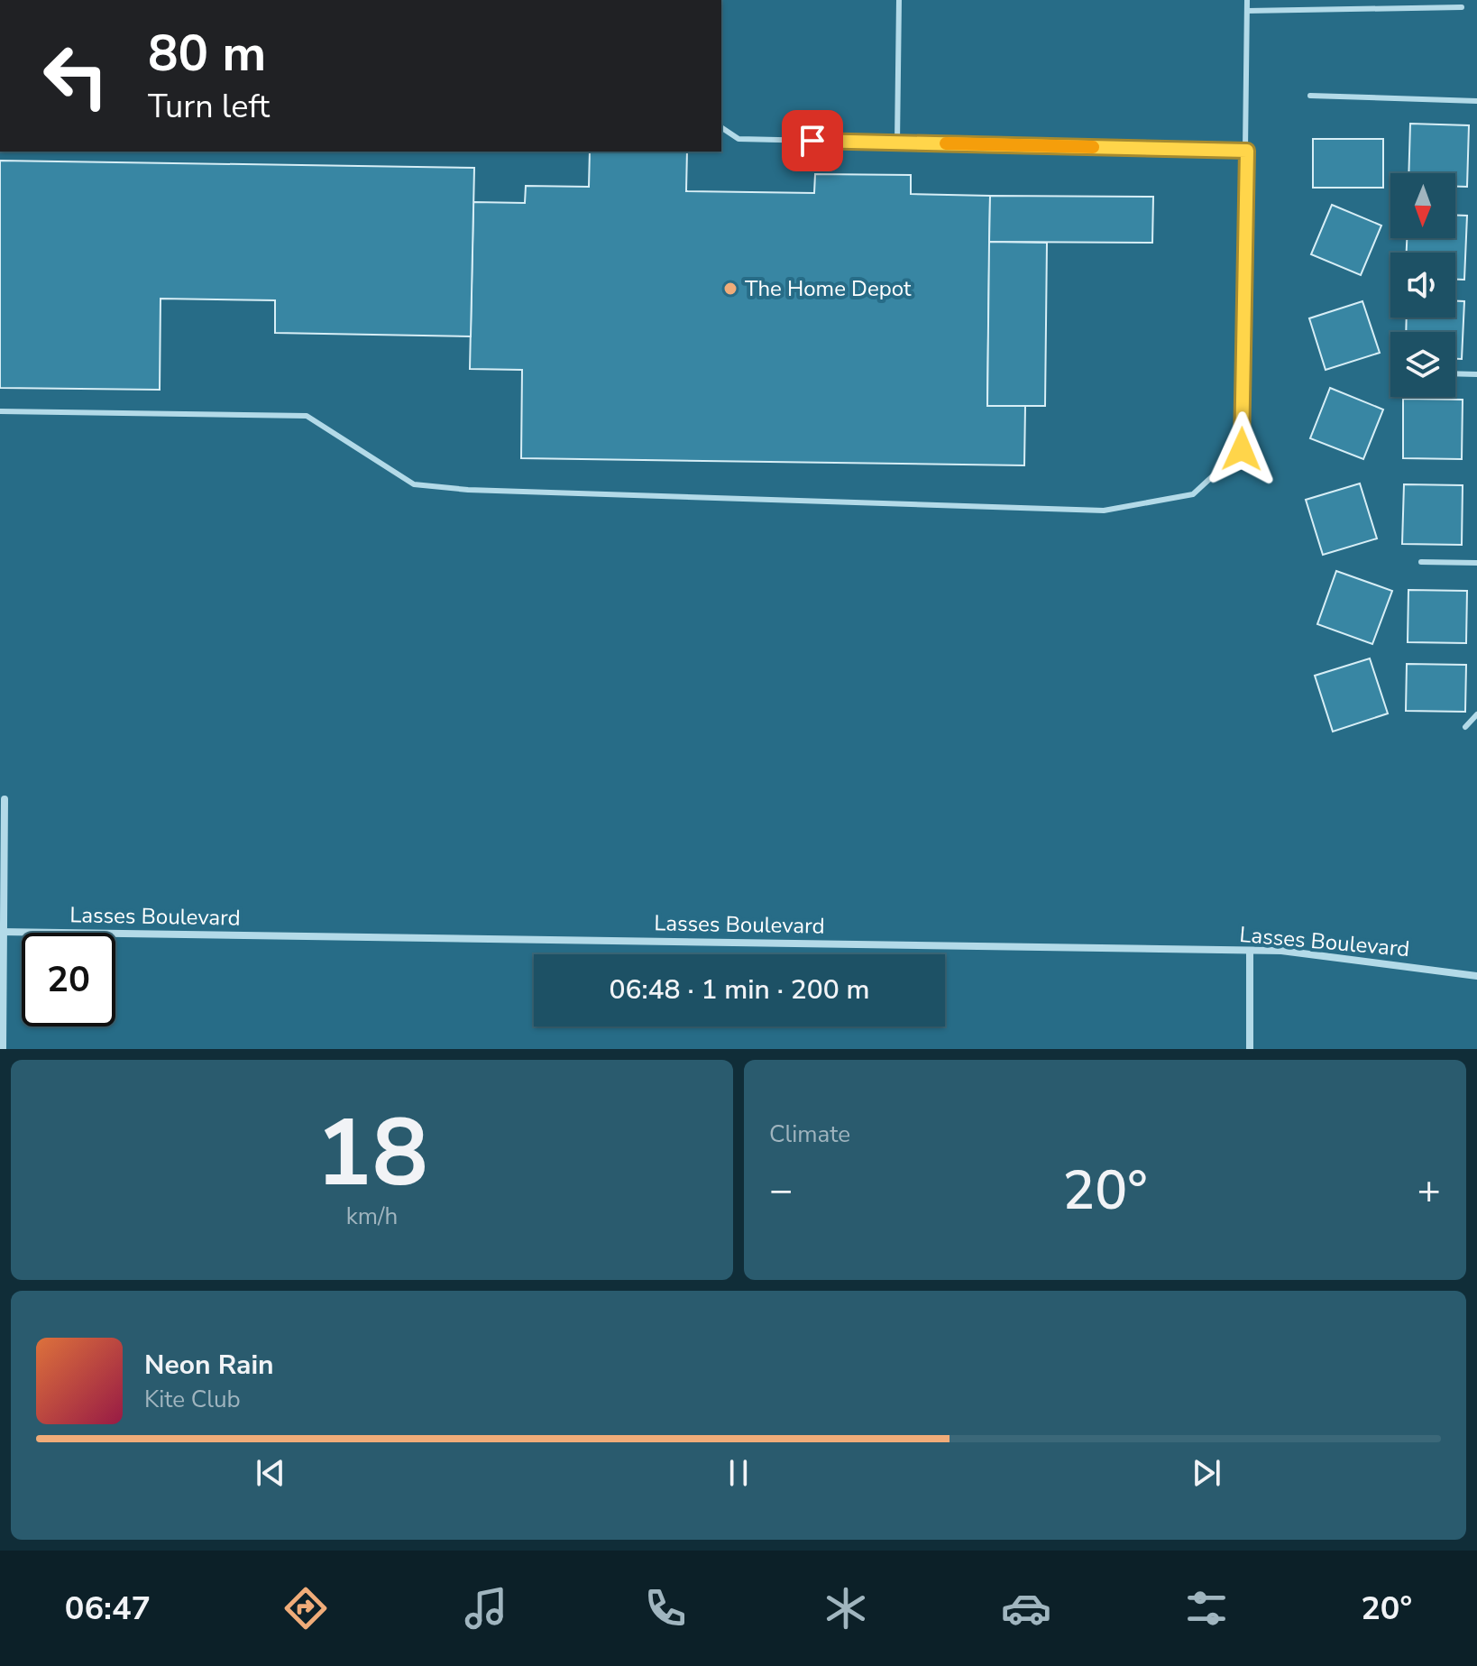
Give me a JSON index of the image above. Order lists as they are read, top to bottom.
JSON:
{
  "streets": {
    "street": ["Lasses Boulevard"]
  },
  "places": ["The Home Depot"],
  "north": "bottom",
  "page": {
    "turn": ["80 m", "Turn left"],
    "limit": "20",
    "trip": "06:48 · 1 min · 200 m",
    "tile": [
      ["18", "km/h"],
      "Climate"
    ],
    "heat": ["−", "20°", "+"],
    "song": ["Neon Rain", "Kite Club"],
    "tabs": ["06:47", "20°"]
  }
}
